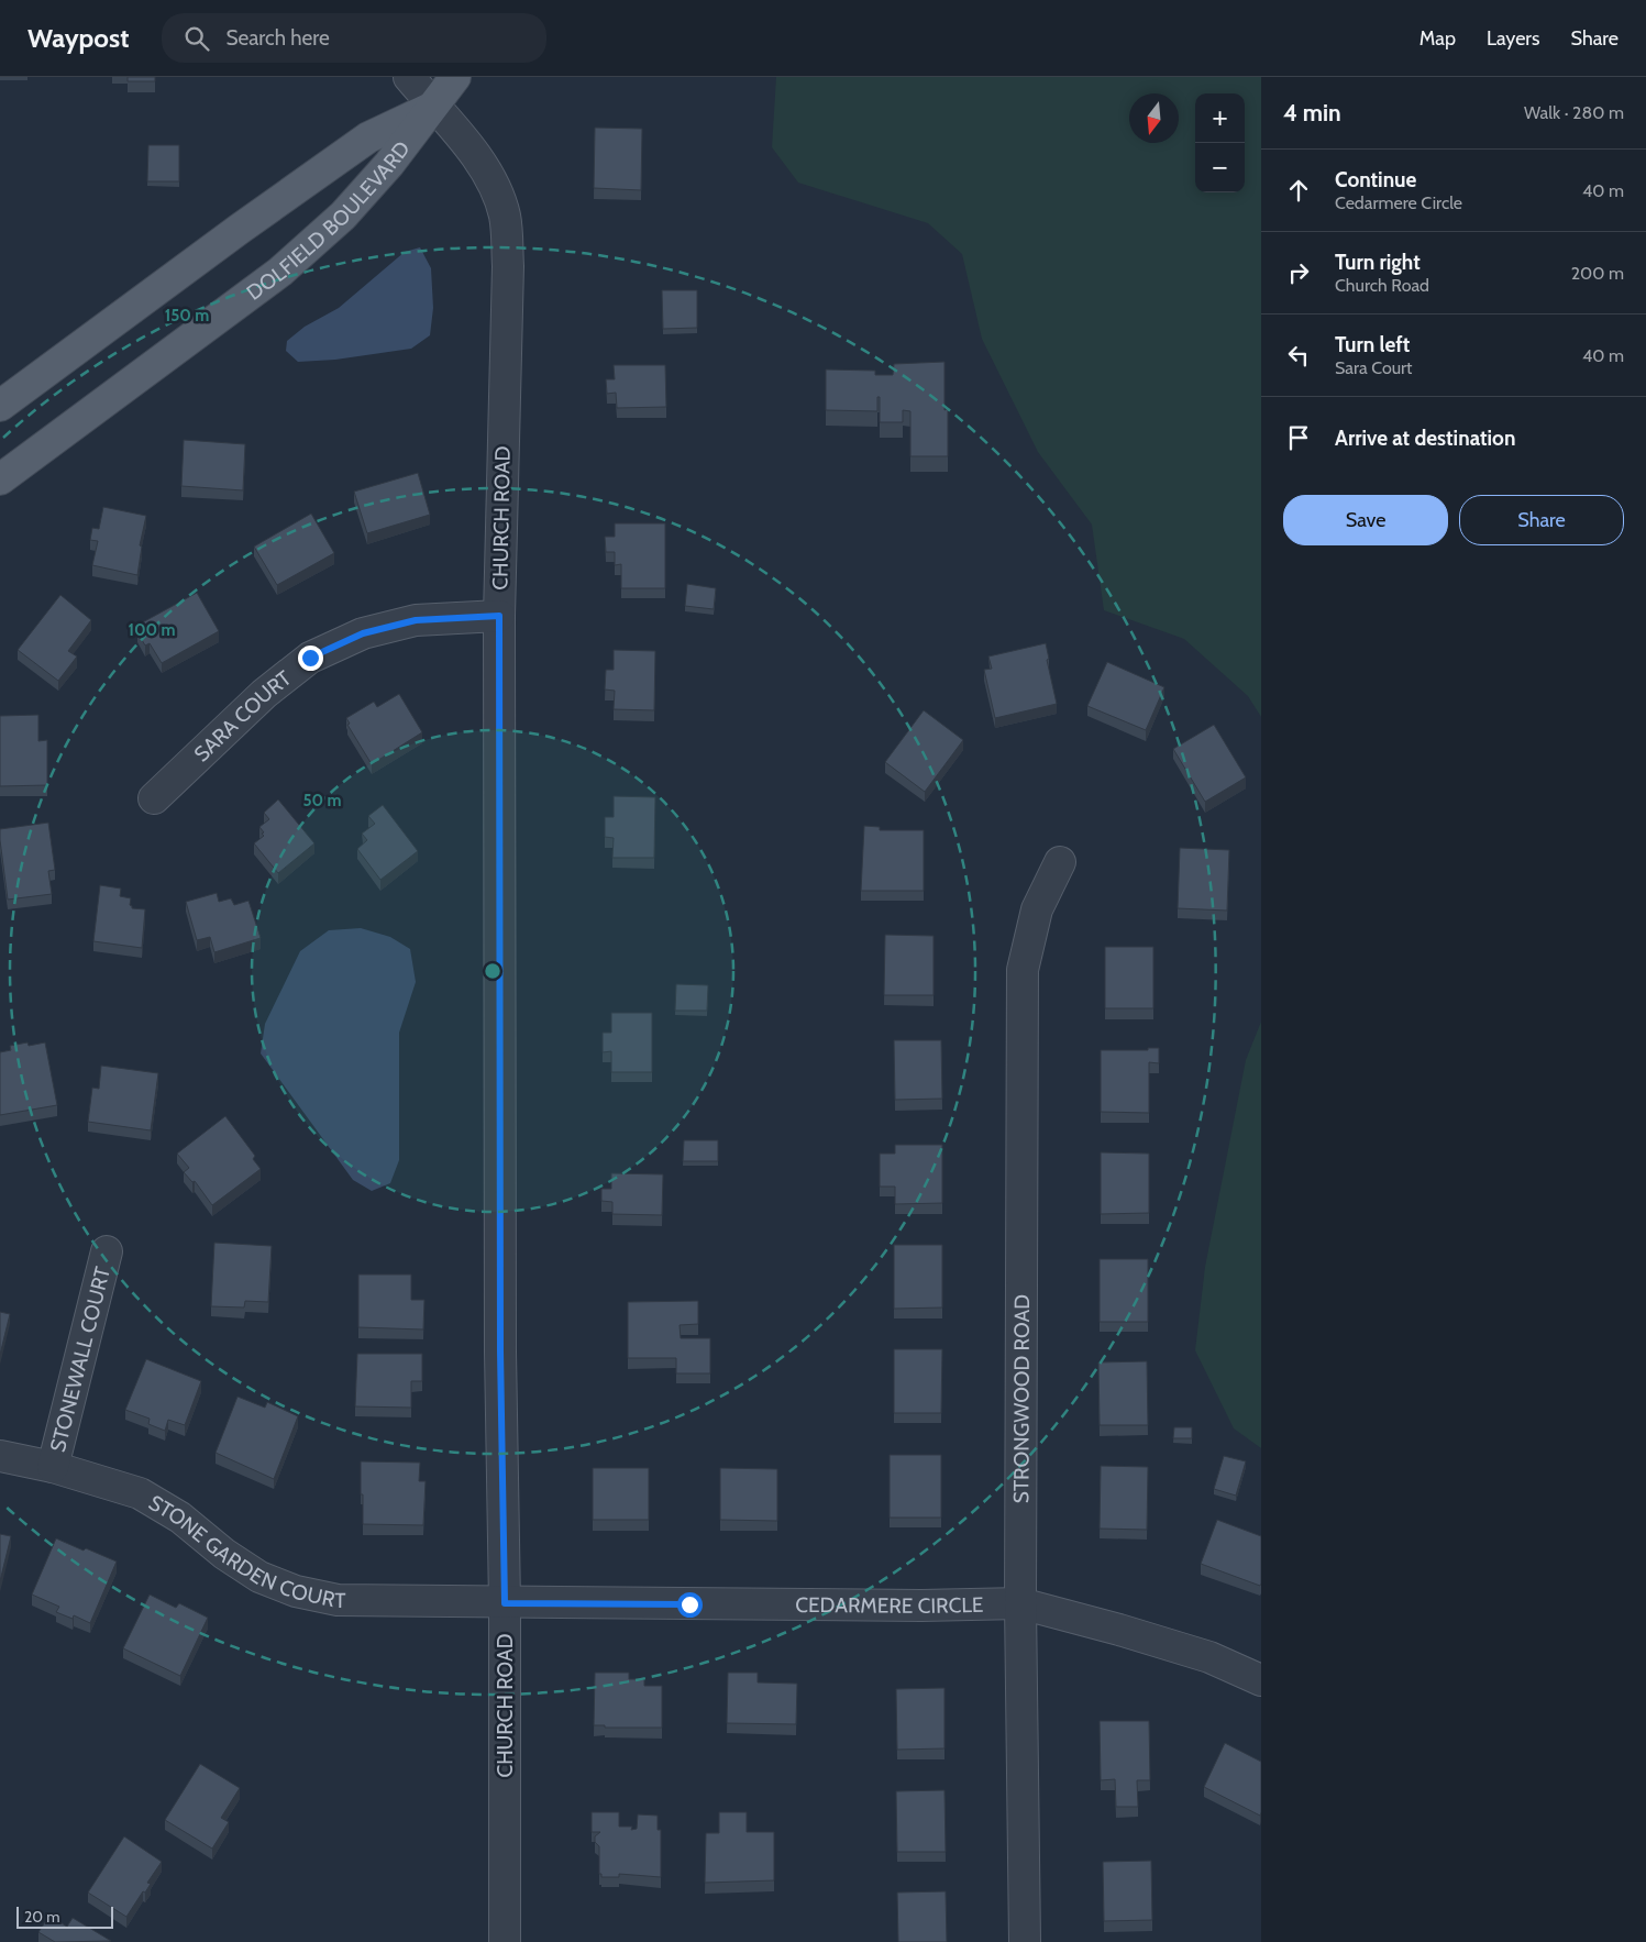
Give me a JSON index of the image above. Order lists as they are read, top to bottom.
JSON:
{
  "streets": {
    "main road": ["DOLFIELD BOULEVARD"],
    "street": [
      "CHURCH ROAD",
      "SARA COURT",
      "STONEWALL COURT",
      "STRONGWOOD ROAD",
      "STONE GARDEN COURT",
      "CEDARMERE CIRCLE"
    ]
  },
  "crossings": [
    ["DOLFIELD BOULEVARD", "CHURCH ROAD"],
    ["CHURCH ROAD", "SARA COURT"],
    ["CHURCH ROAD", "STONE GARDEN COURT"],
    ["CHURCH ROAD", "CEDARMERE CIRCLE"],
    ["STONEWALL COURT", "STONE GARDEN COURT"],
    ["STRONGWOOD ROAD", "CEDARMERE CIRCLE"],
    ["STONE GARDEN COURT", "CEDARMERE CIRCLE"]
  ],
  "scale_bar": "20 m",
  "north": "bottom",
  "page": {
    "header": "Waypost",
    "search": "Search here",
    "nav": ["Map", "Layers", "Share"],
    "heading": ["4 min", "Walk · 280 m"],
    "map_buttons": ["+", "−"],
    "list": [
      ["Continue", "Cedarmere Circle", "40 m"],
      ["Turn right", "Church Road", "200 m"],
      ["Turn left", "Sara Court", "40 m"],
      "Arrive at destination"
    ],
    "buttons": ["Save", "Share"],
    "scale": "20 m"
  },
  "rings": ["150 m", "100 m", "50 m"]
}
